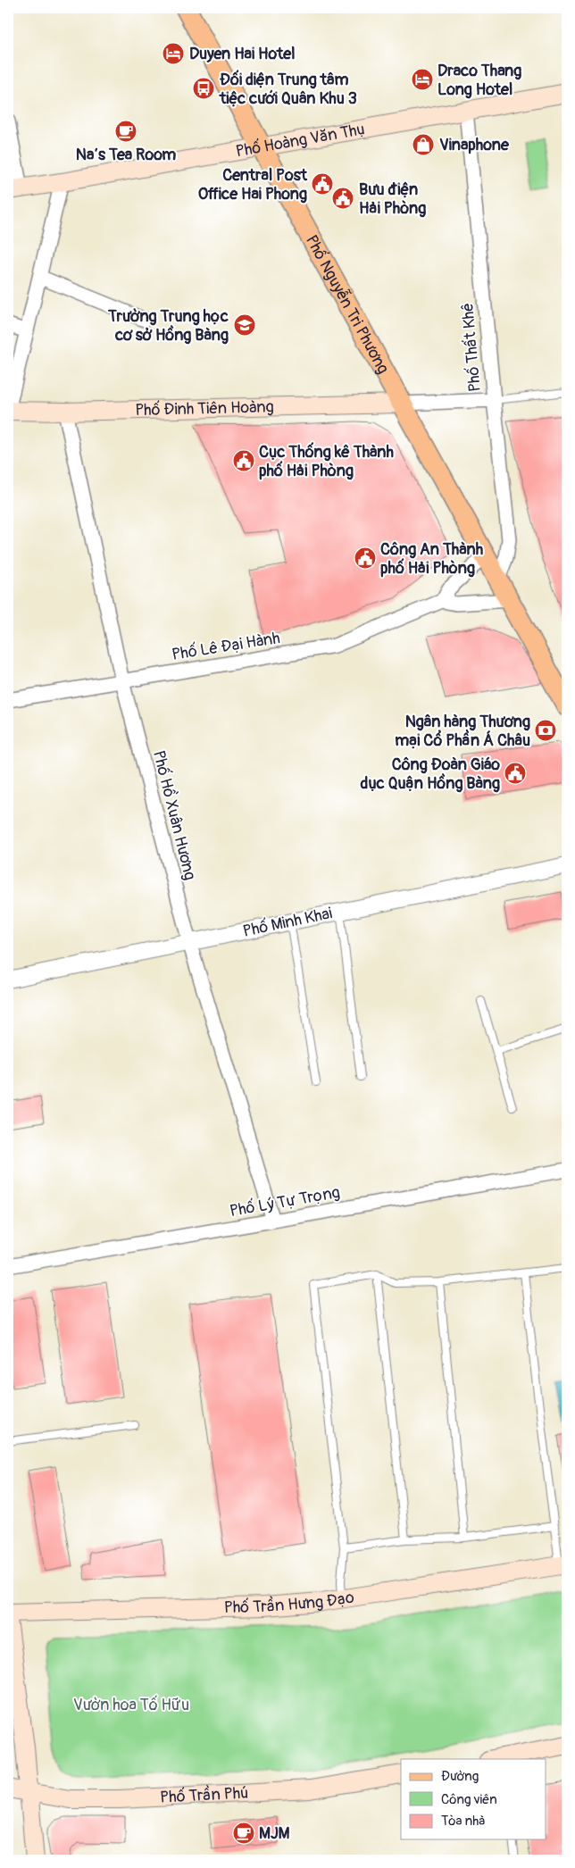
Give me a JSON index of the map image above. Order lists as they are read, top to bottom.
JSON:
{
  "streets": {
    "main road": [
      "Phố Hoàng Văn Thụ",
      "Phố Nguyễn Tri Phương",
      "Phố Đinh Tiên Hoàng",
      "Phố Trần Hưng Đạo",
      "Phố Trần Phú"
    ],
    "street": [
      "Phố Thất Khê",
      "Phố Lê Đại Hành",
      "Phố Hồ Xuân Hương",
      "Phố Minh Khai",
      "Phố Lý Tự Trọng"
    ]
  },
  "crossings": [
    ["Phố Hoàng Văn Thụ", "Phố Nguyễn Tri Phương"],
    ["Phố Hoàng Văn Thụ", "Phố Thất Khê"],
    ["Phố Nguyễn Tri Phương", "Phố Thất Khê"],
    ["Phố Nguyễn Tri Phương", "Phố Đinh Tiên Hoàng"],
    ["Phố Nguyễn Tri Phương", "Phố Lê Đại Hành"],
    ["Phố Đinh Tiên Hoàng", "Phố Hồ Xuân Hương"],
    ["Phố Lê Đại Hành", "Phố Hồ Xuân Hương"],
    ["Phố Hồ Xuân Hương", "Phố Minh Khai"],
    ["Phố Hồ Xuân Hương", "Phố Lý Tự Trọng"]
  ],
  "parks": ["Vườn hoa Tố Hữu"],
  "places": {
    "hotel": ["Duyen Hai Hotel", "Draco Thang Long Hotel"],
    "bus stop": ["Đối diện Trung tâm tiệc cưới Quân Khu 3"],
    "cafe": ["Na‘s Tea Room", "MJM"],
    "shop": ["Vinaphone"],
    "public building": [
      "Central Post Office Hai Phong",
      "Bưu điện Hải Phòng",
      "Cục Thống kê Thành phố Hải Phòng",
      "Công An Thành phố Hải Phòng",
      "Công Đoàn Giáo dục Quận Hồng Bàng"
    ],
    "school or university": ["Trường Trung học cơ sở Hồng Bàng"],
    "bank": ["Ngân hàng Thương mại Cổ Phần Á Châu"]
  },
  "legend": ["Đường", "Công viên", "Tòa nhà"]
}
